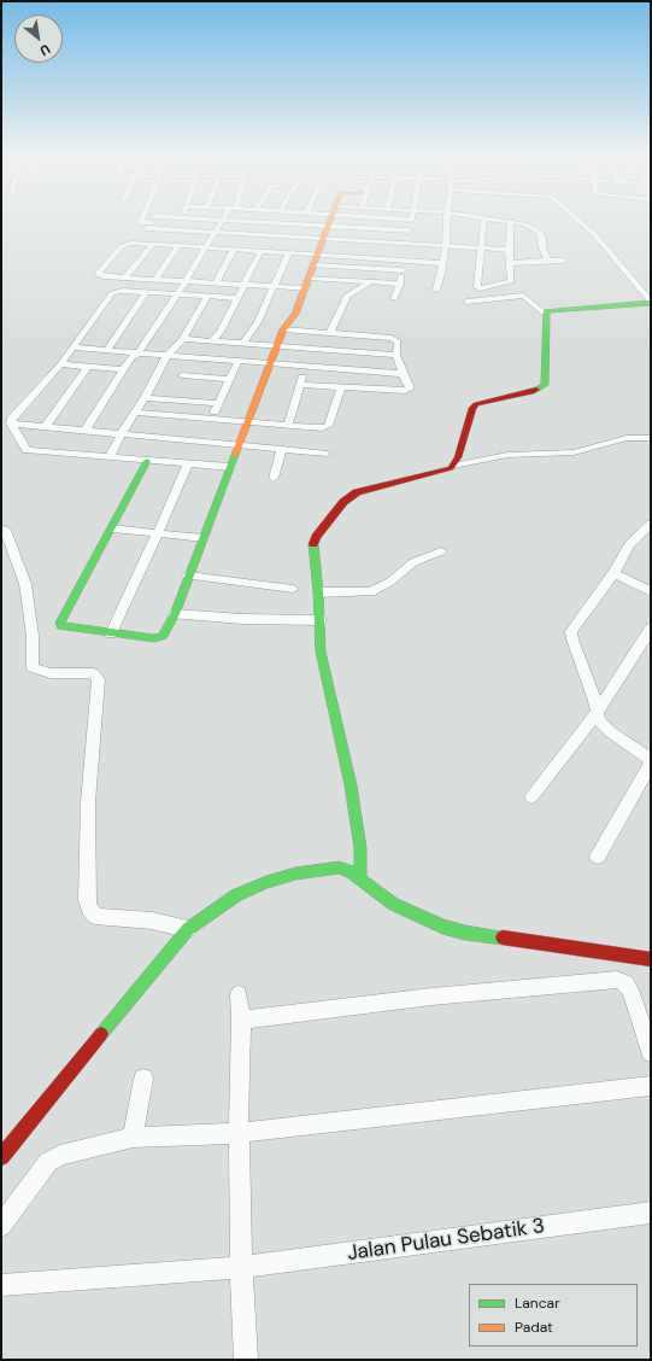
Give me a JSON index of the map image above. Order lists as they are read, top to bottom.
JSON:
{
  "streets": {
    "street": ["Jalan Pulau Sebatik 3"]
  },
  "legend": ["Lancar", "Padat"],
  "north": "bottom right"
}
